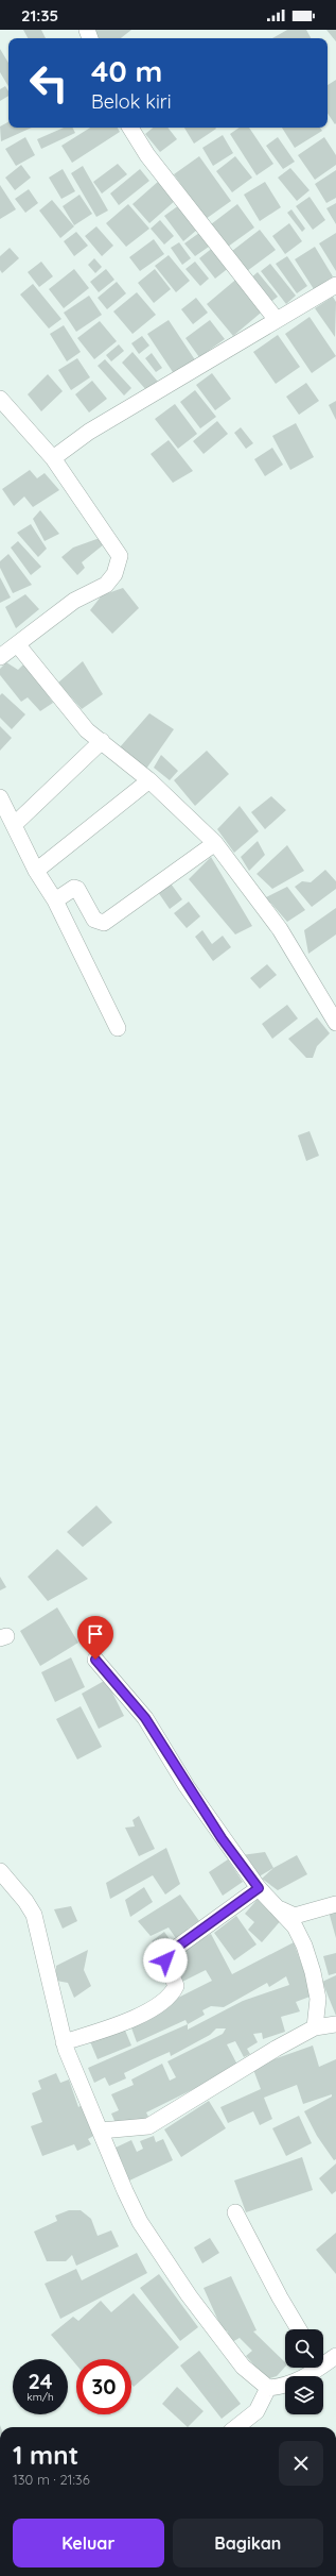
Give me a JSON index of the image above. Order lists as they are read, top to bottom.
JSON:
{
  "page": {
    "status": "21:35",
    "turn": ["40 m", "Belok kiri"],
    "speed": "24 km/h",
    "limit": "30",
    "heading": ["1 mnt", "130 m · 21:36"],
    "buttons": ["Keluar", "Bagikan"]
  }
}
